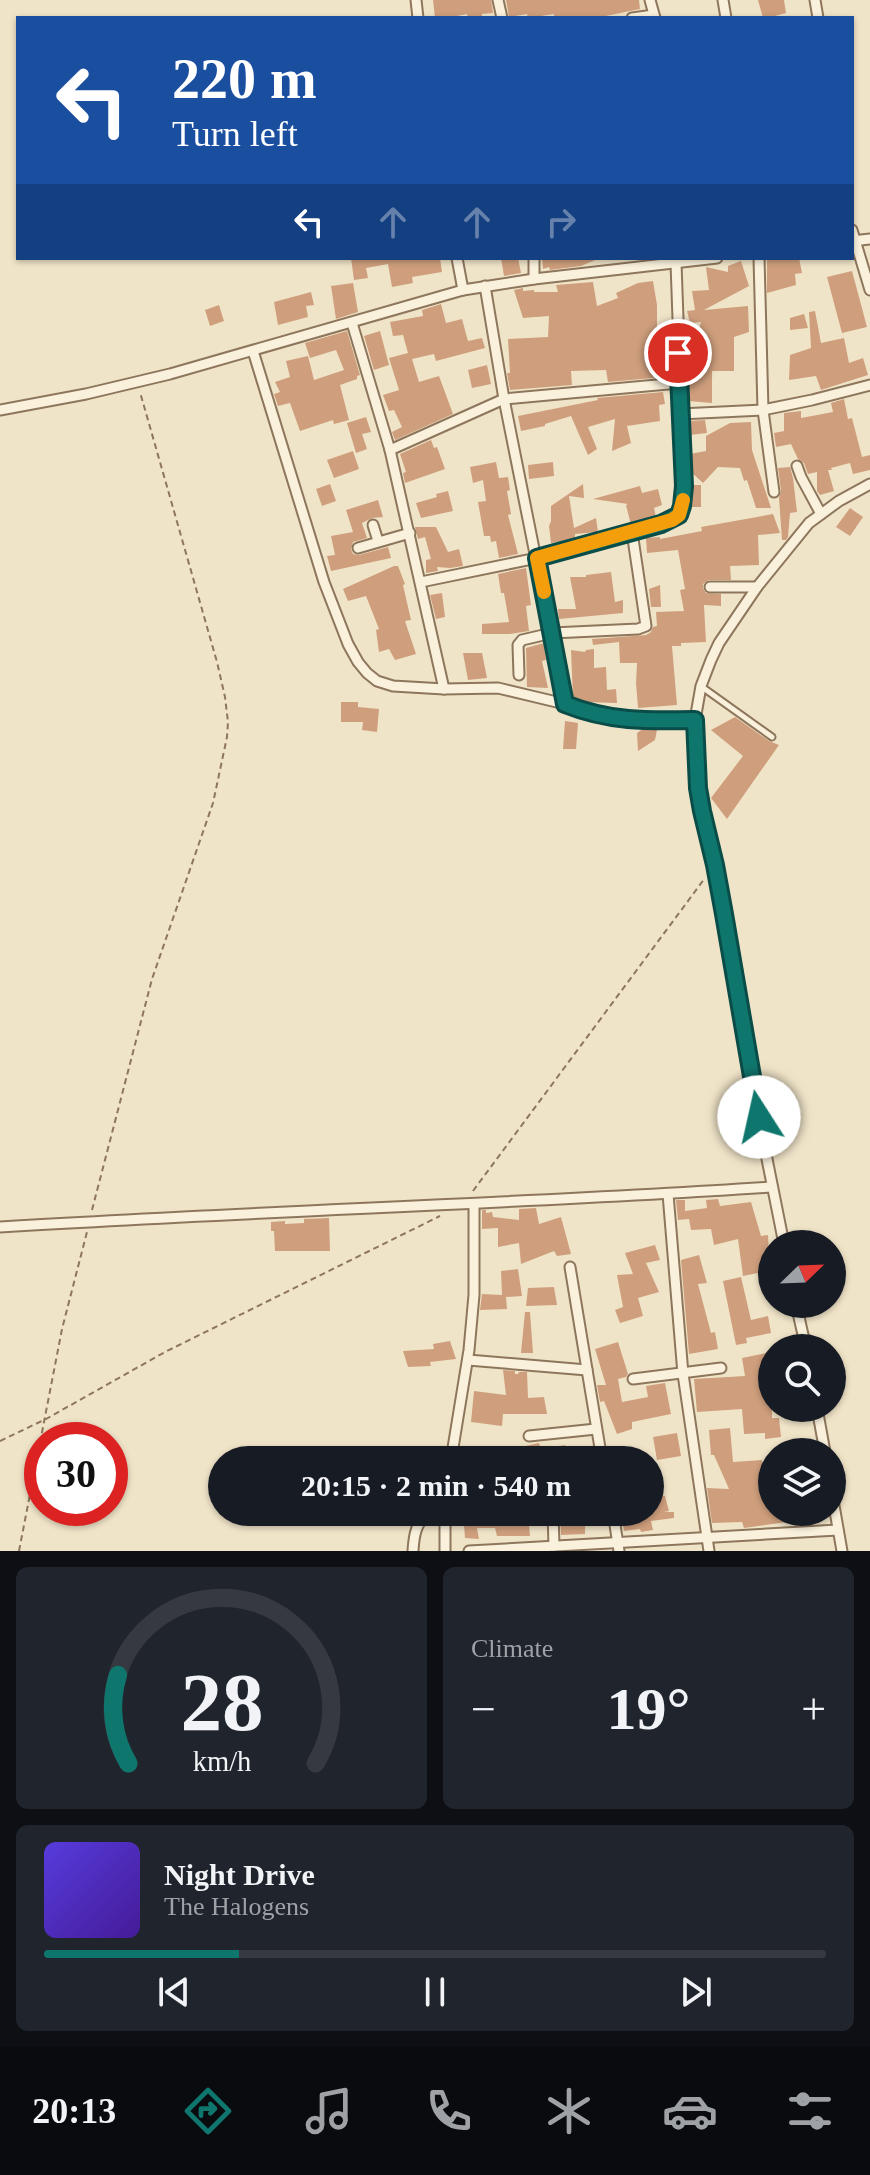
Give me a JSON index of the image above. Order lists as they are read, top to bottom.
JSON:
{
  "north": "top right",
  "page": {
    "turn": ["220 m", "Turn left"],
    "limit": "30",
    "trip": "20:15 · 2 min · 540 m",
    "tile": "Climate",
    "heat": ["−", "19°", "+"],
    "song": ["Night Drive", "The Halogens"],
    "tabs": "20:13",
    "gauge": ["28", "km/h"]
  }
}
